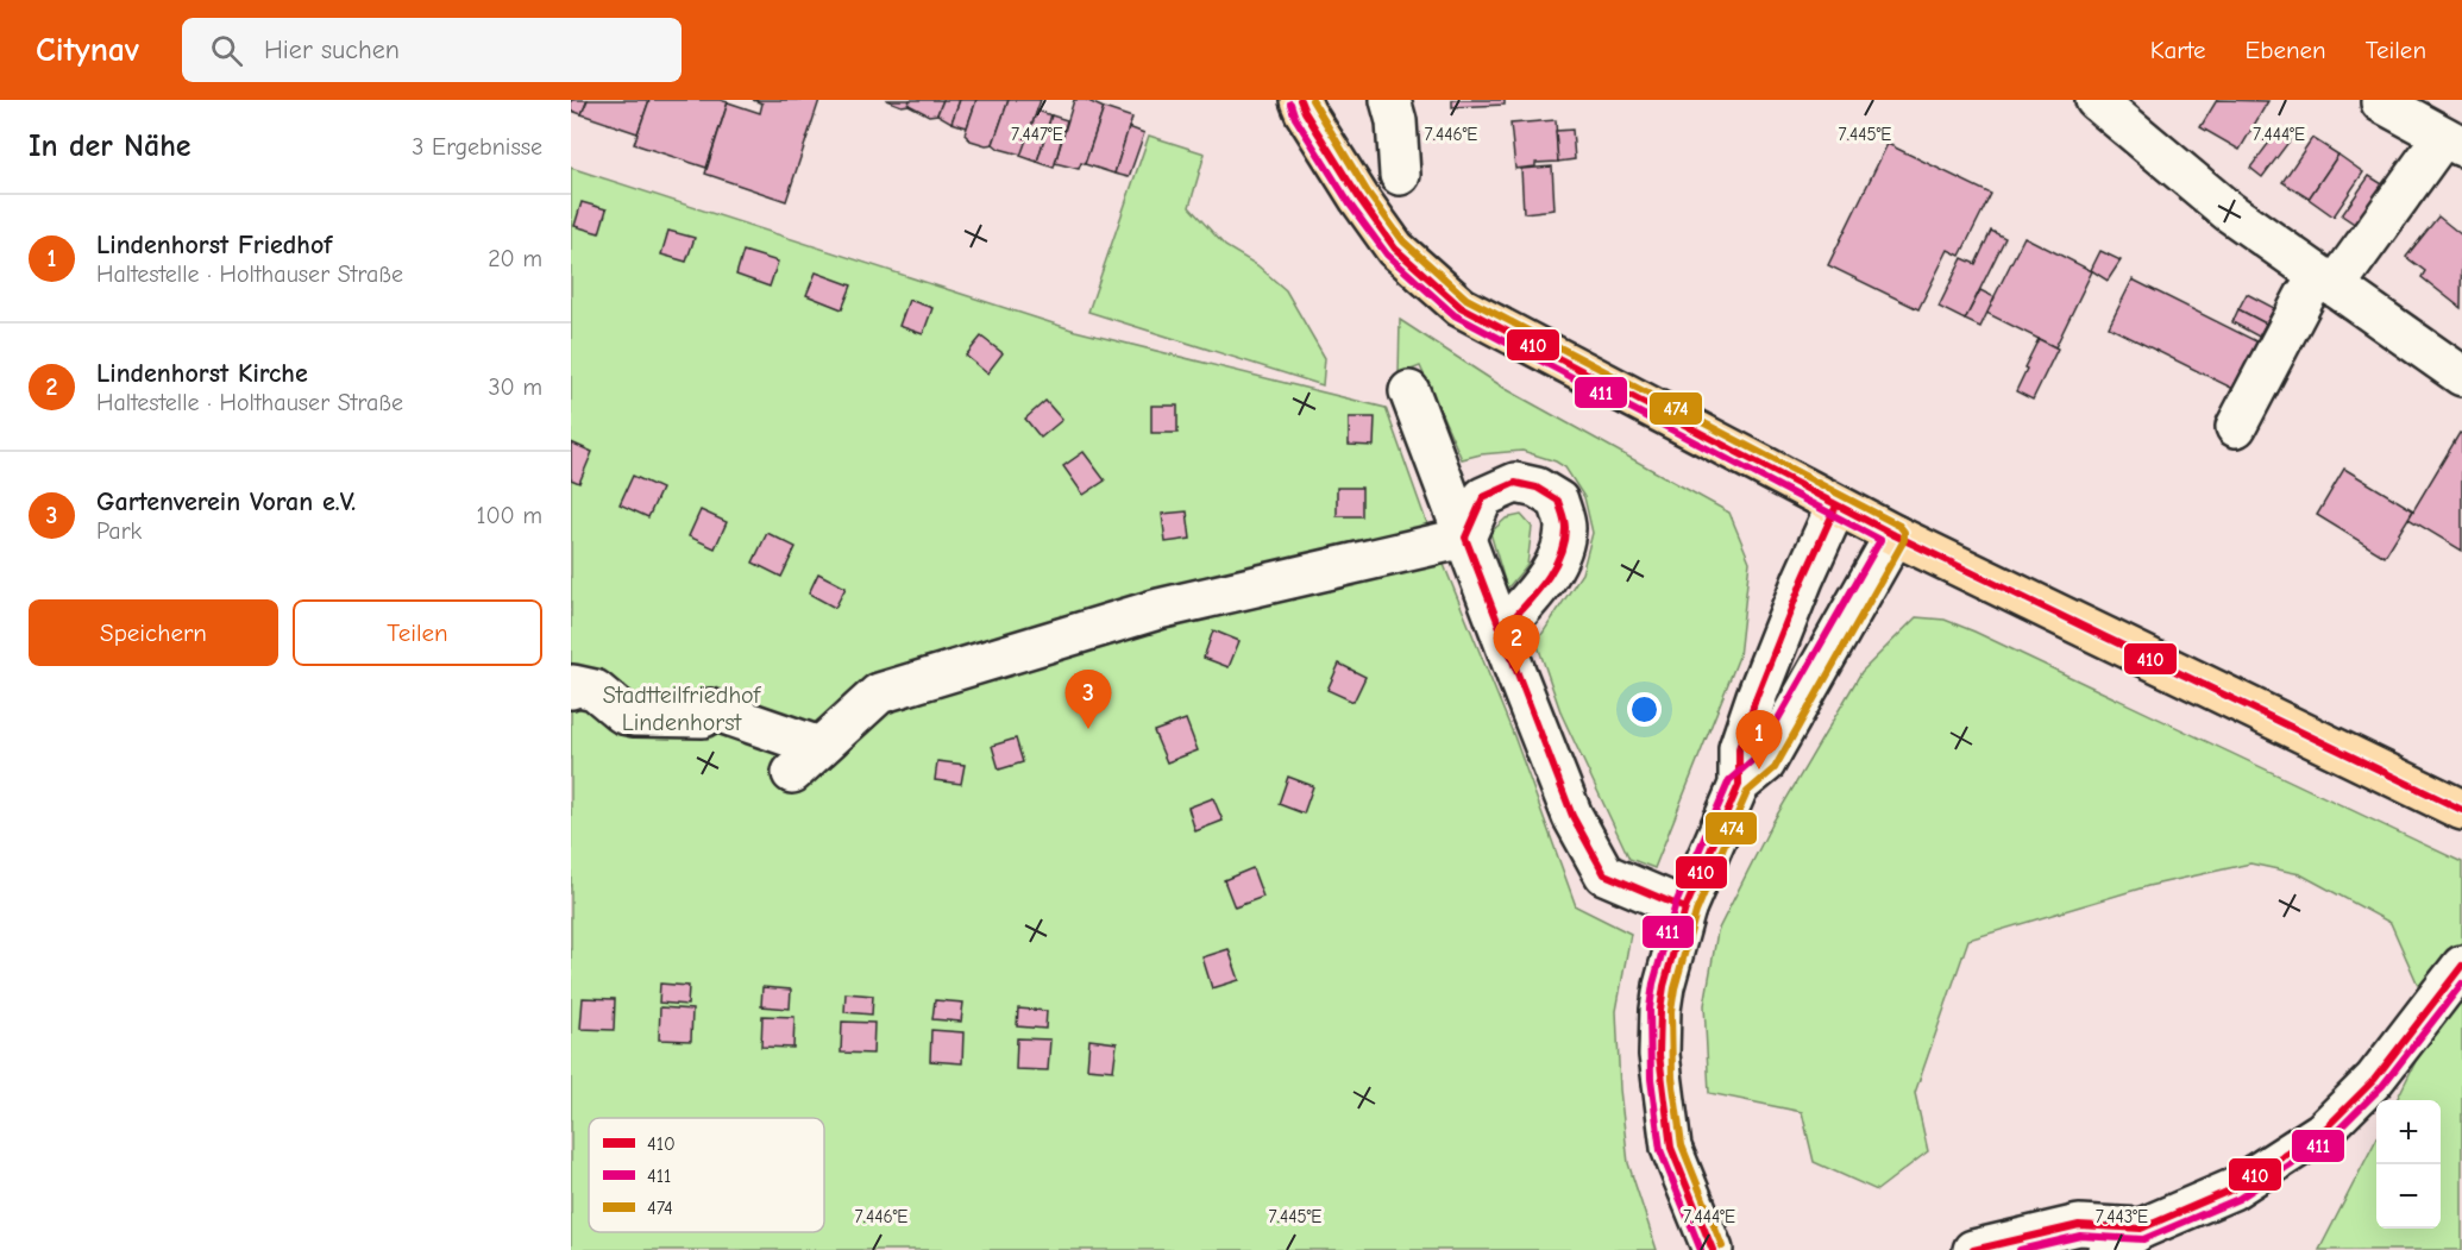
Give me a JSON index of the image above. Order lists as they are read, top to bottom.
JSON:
{
  "parks": ["Stadtteilfriedhof Lindenhorst"],
  "lines": ["transit line 410", "transit line 474", "transit line 411"],
  "legend": ["410", "411", "474"],
  "page": {
    "header": "Citynav",
    "search": "Hier suchen",
    "nav": ["Karte", "Ebenen", "Teilen"],
    "heading": ["In der Nähe", "3 Ergebnisse"],
    "list": [
      {
        "mark": "1",
        "name": "Lindenhorst Friedhof",
        "note": "Haltestelle · Holthauser Straße",
        "value": "20 m"
      },
      {
        "mark": "2",
        "name": "Lindenhorst Kirche",
        "note": "Haltestelle · Holthauser Straße",
        "value": "30 m"
      },
      {
        "mark": "3",
        "name": "Gartenverein Voran e.V.",
        "note": "Park",
        "value": "100 m"
      }
    ],
    "buttons": ["Speichern", "Teilen"],
    "pins": ["2", "3", "1"],
    "map_buttons": ["+", "−"]
  },
  "coordinates": [
    "7.447°E",
    "7.446°E",
    "7.445°E",
    "7.444°E",
    "7.443°E"
  ]
}
